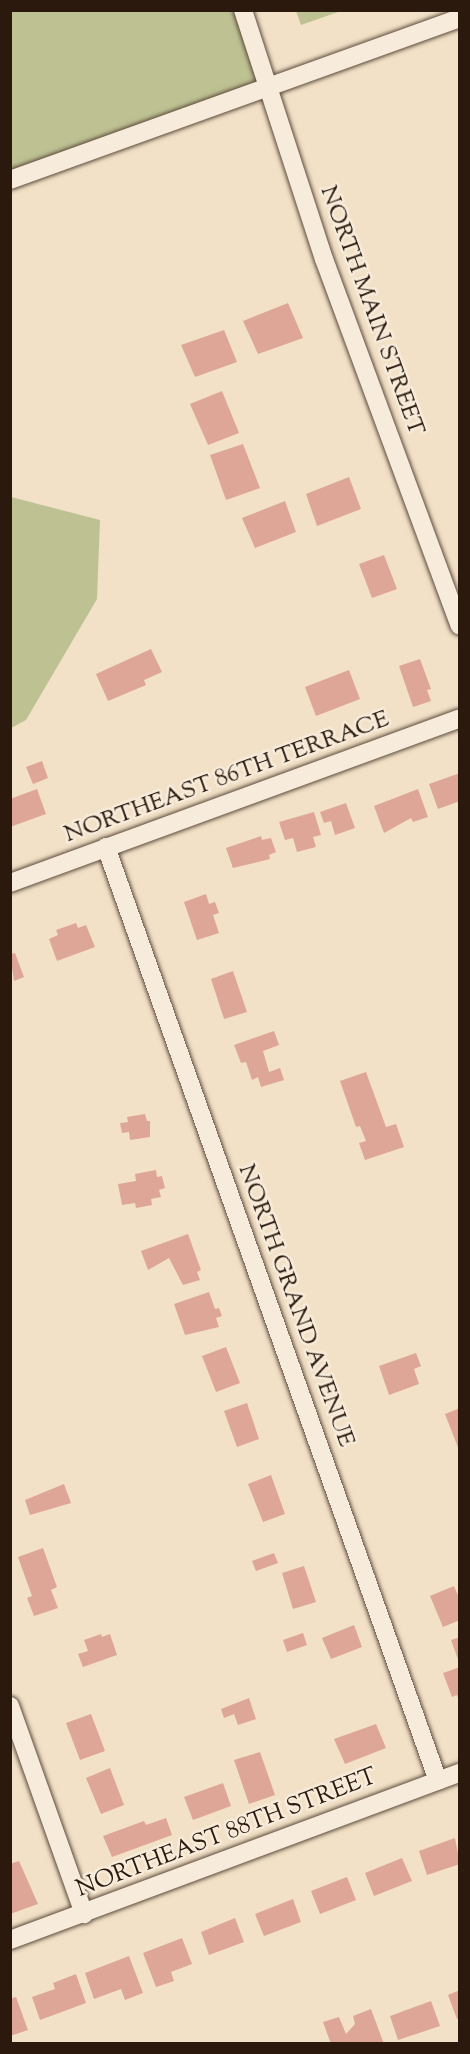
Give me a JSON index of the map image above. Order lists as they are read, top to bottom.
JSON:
{
  "streets": {
    "street": [
      "NORTH MAIN STREET",
      "NORTHEAST 86TH TERRACE",
      "NORTH GRAND AVENUE",
      "NORTHEAST 88TH STREET"
    ]
  },
  "crossings": [
    ["NORTHEAST 86TH TERRACE", "NORTH GRAND AVENUE"],
    ["NORTH GRAND AVENUE", "NORTHEAST 88TH STREET"]
  ]
}
